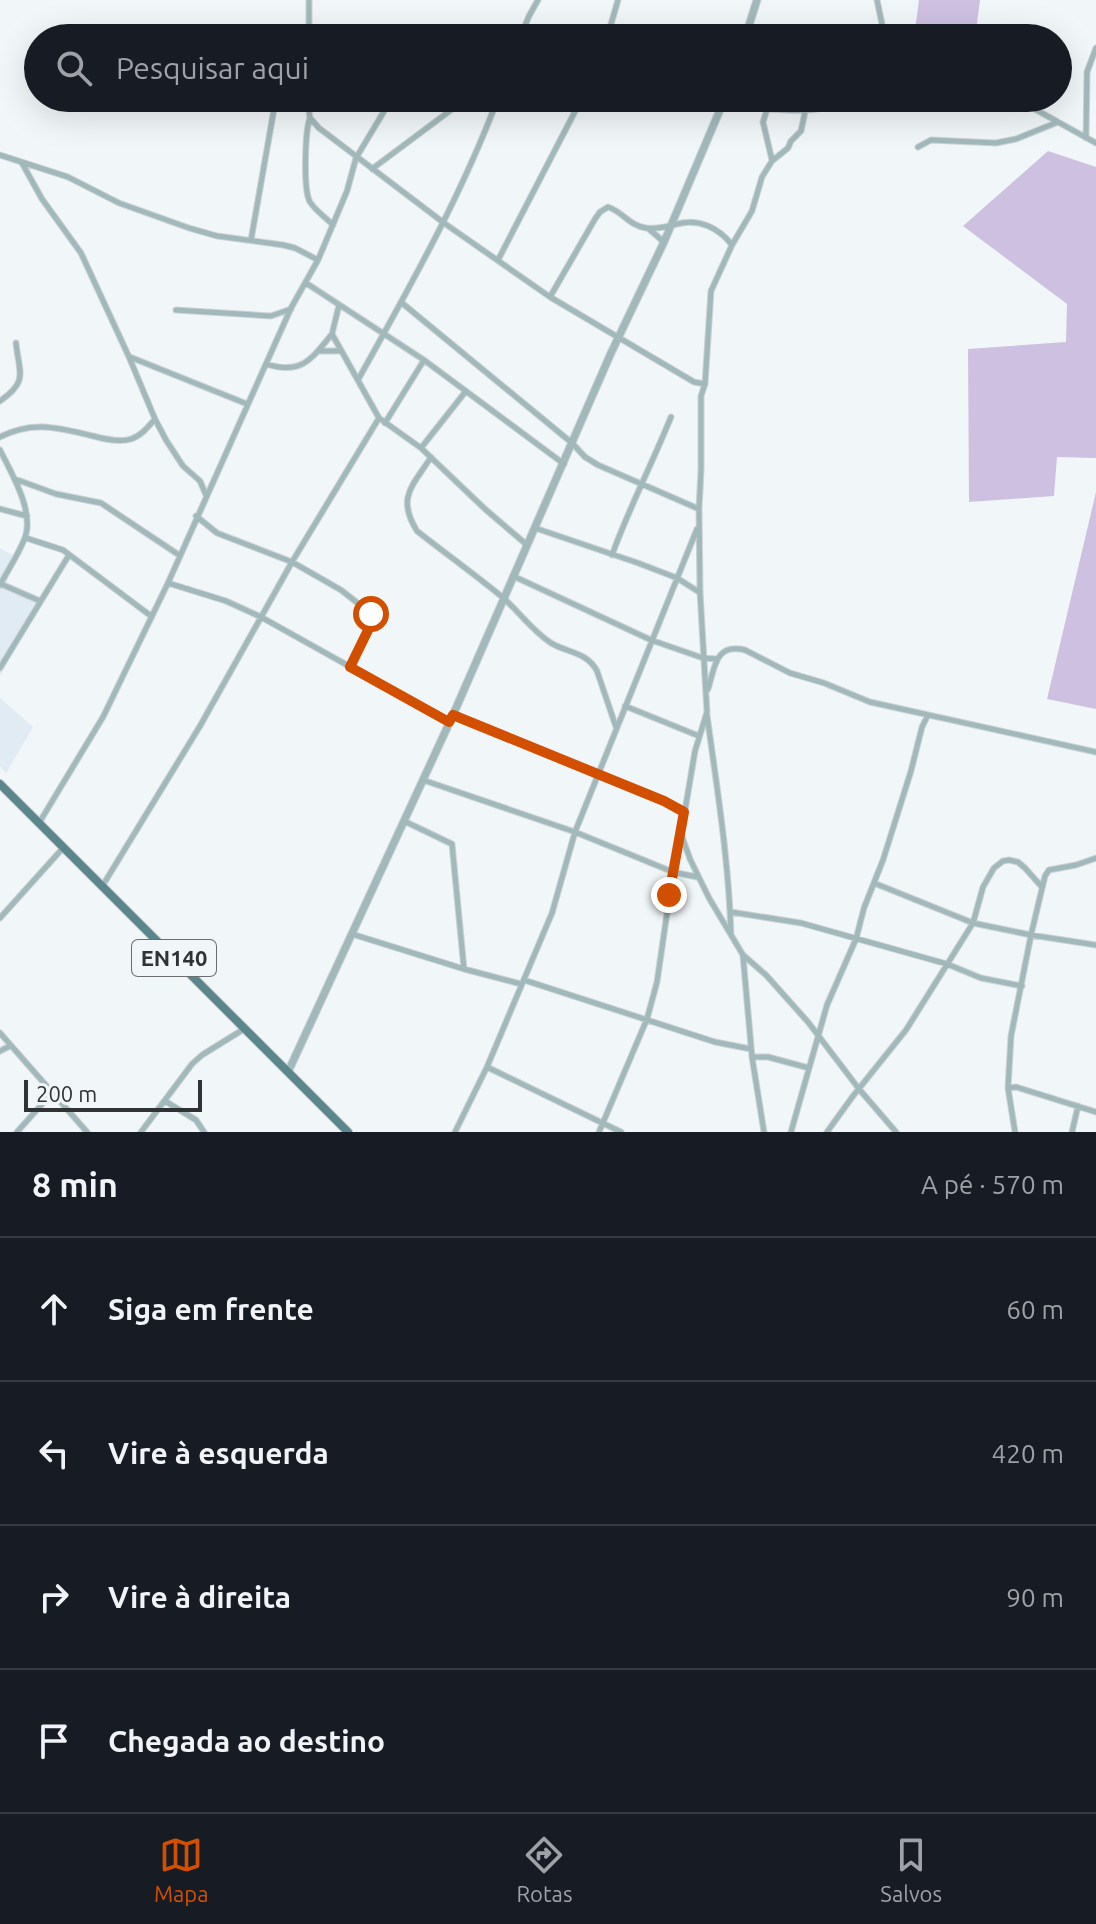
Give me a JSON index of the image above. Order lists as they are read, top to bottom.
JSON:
{
  "streets": {
    "main road": ["EN140"]
  },
  "scale_bar": "200 m",
  "page": {
    "search": "Pesquisar aqui",
    "scale": "200 m",
    "heading": ["8 min", "A pé · 570 m"],
    "list": [
      ["Siga em frente", "60 m"],
      ["Vire à esquerda", "420 m"],
      ["Vire à direita", "90 m"],
      "Chegada ao destino"
    ],
    "nav": ["Mapa", "Rotas", "Salvos"]
  }
}
